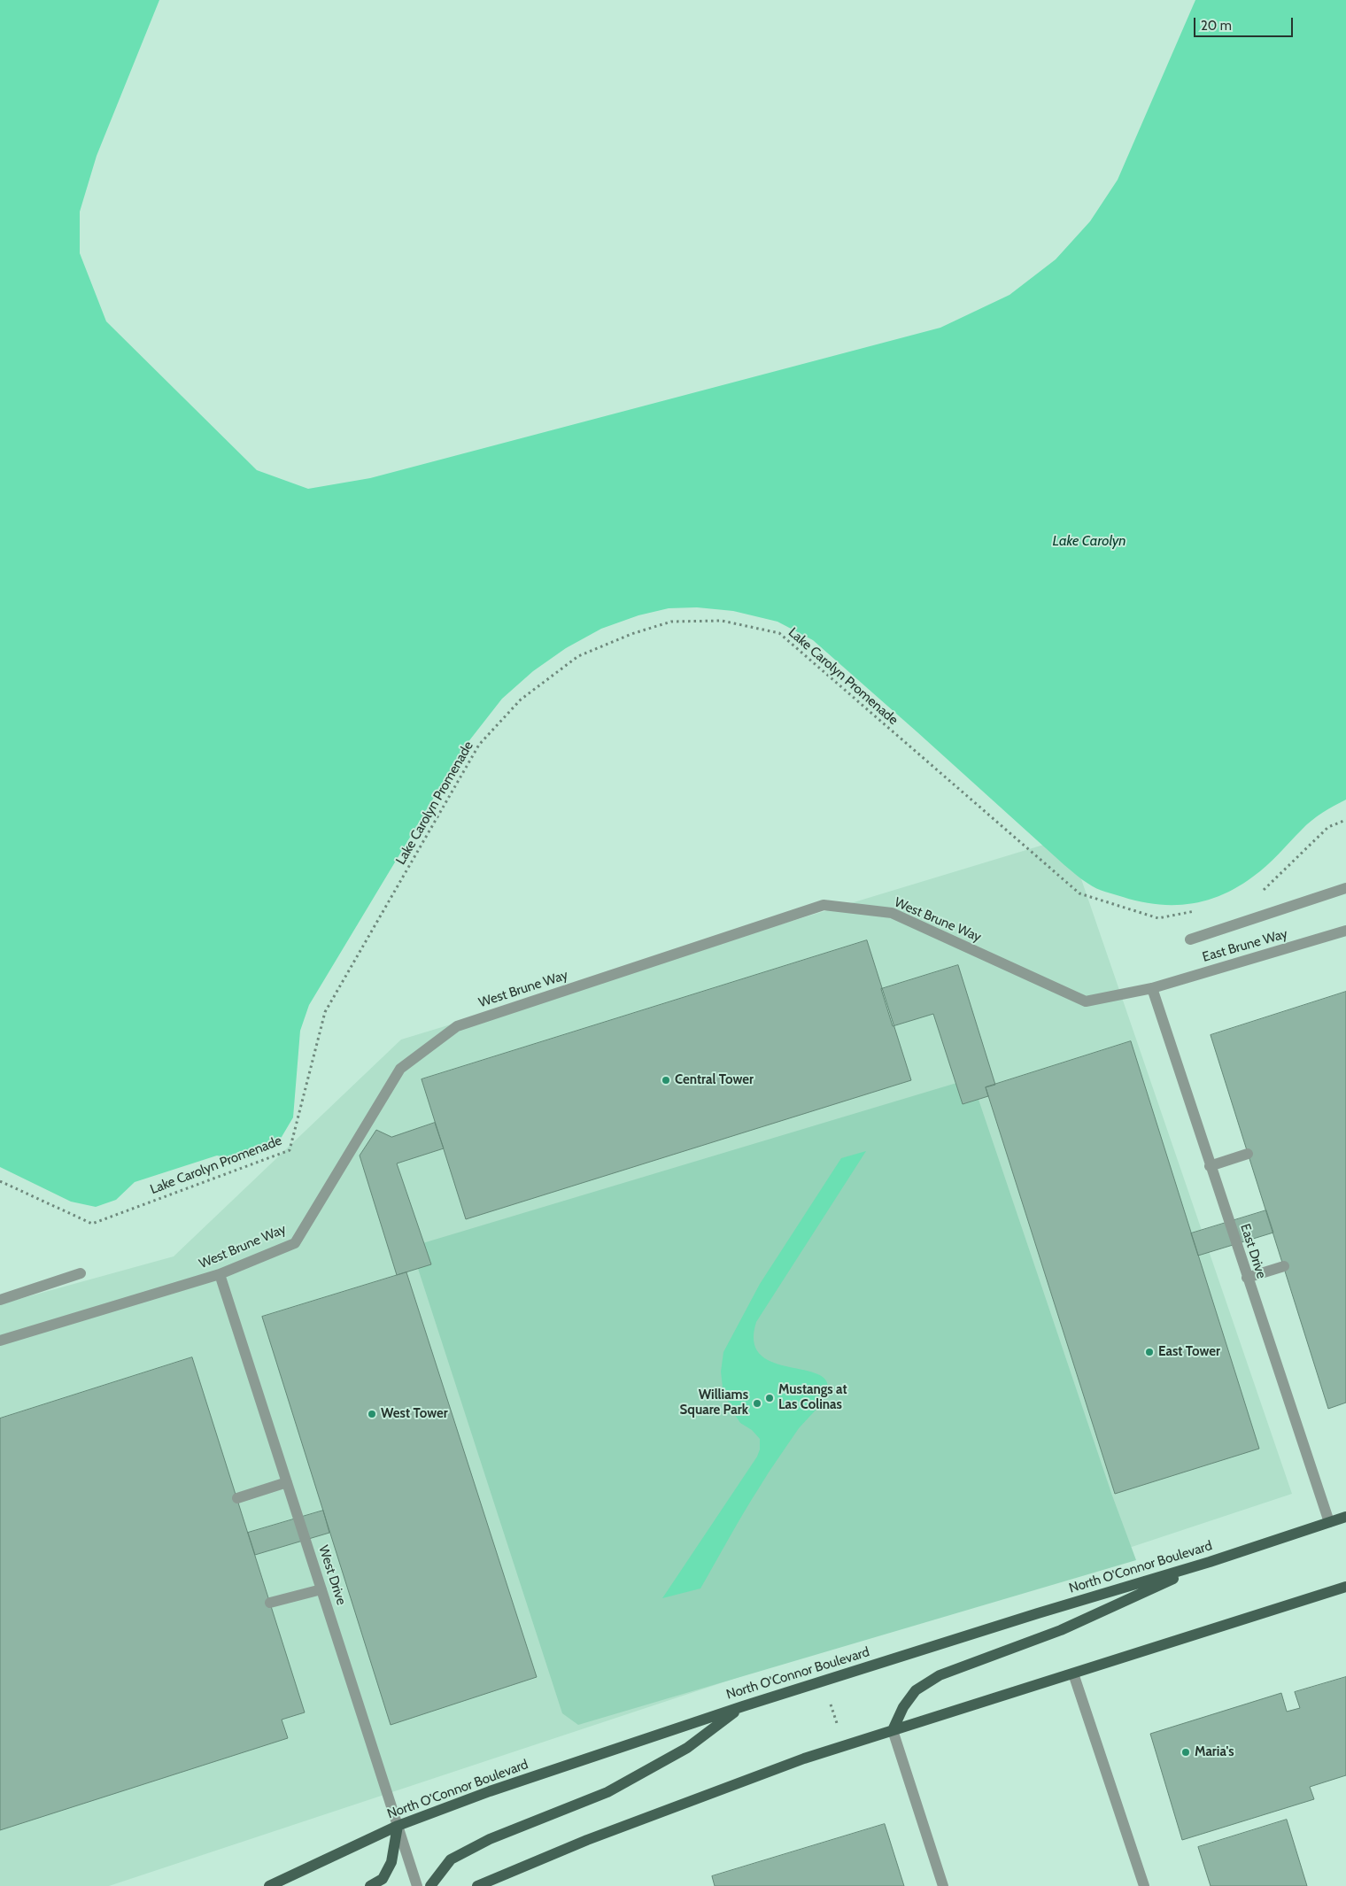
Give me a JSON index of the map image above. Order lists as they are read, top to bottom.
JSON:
{
  "streets": {
    "main road": ["North O'Connor Boulevard"],
    "street": [
      "West Brune Way",
      "East Brune Way",
      "East Drive",
      "West Drive"
    ],
    "path": ["Lake Carolyn Promenade"]
  },
  "crossings": [
    ["West Brune Way", "East Brune Way"],
    ["West Brune Way", "East Drive"],
    ["West Brune Way", "West Drive"],
    ["East Brune Way", "East Drive"],
    ["East Drive", "North O'Connor Boulevard"],
    ["North O'Connor Boulevard", "West Drive"]
  ],
  "water": ["Lake Carolyn"],
  "places": [
    "Central Tower",
    "East Tower",
    "Mustangs at Las Colinas",
    "Williams Square Park",
    "West Tower",
    "Maria's"
  ],
  "scale_bar": "20 m"
}
